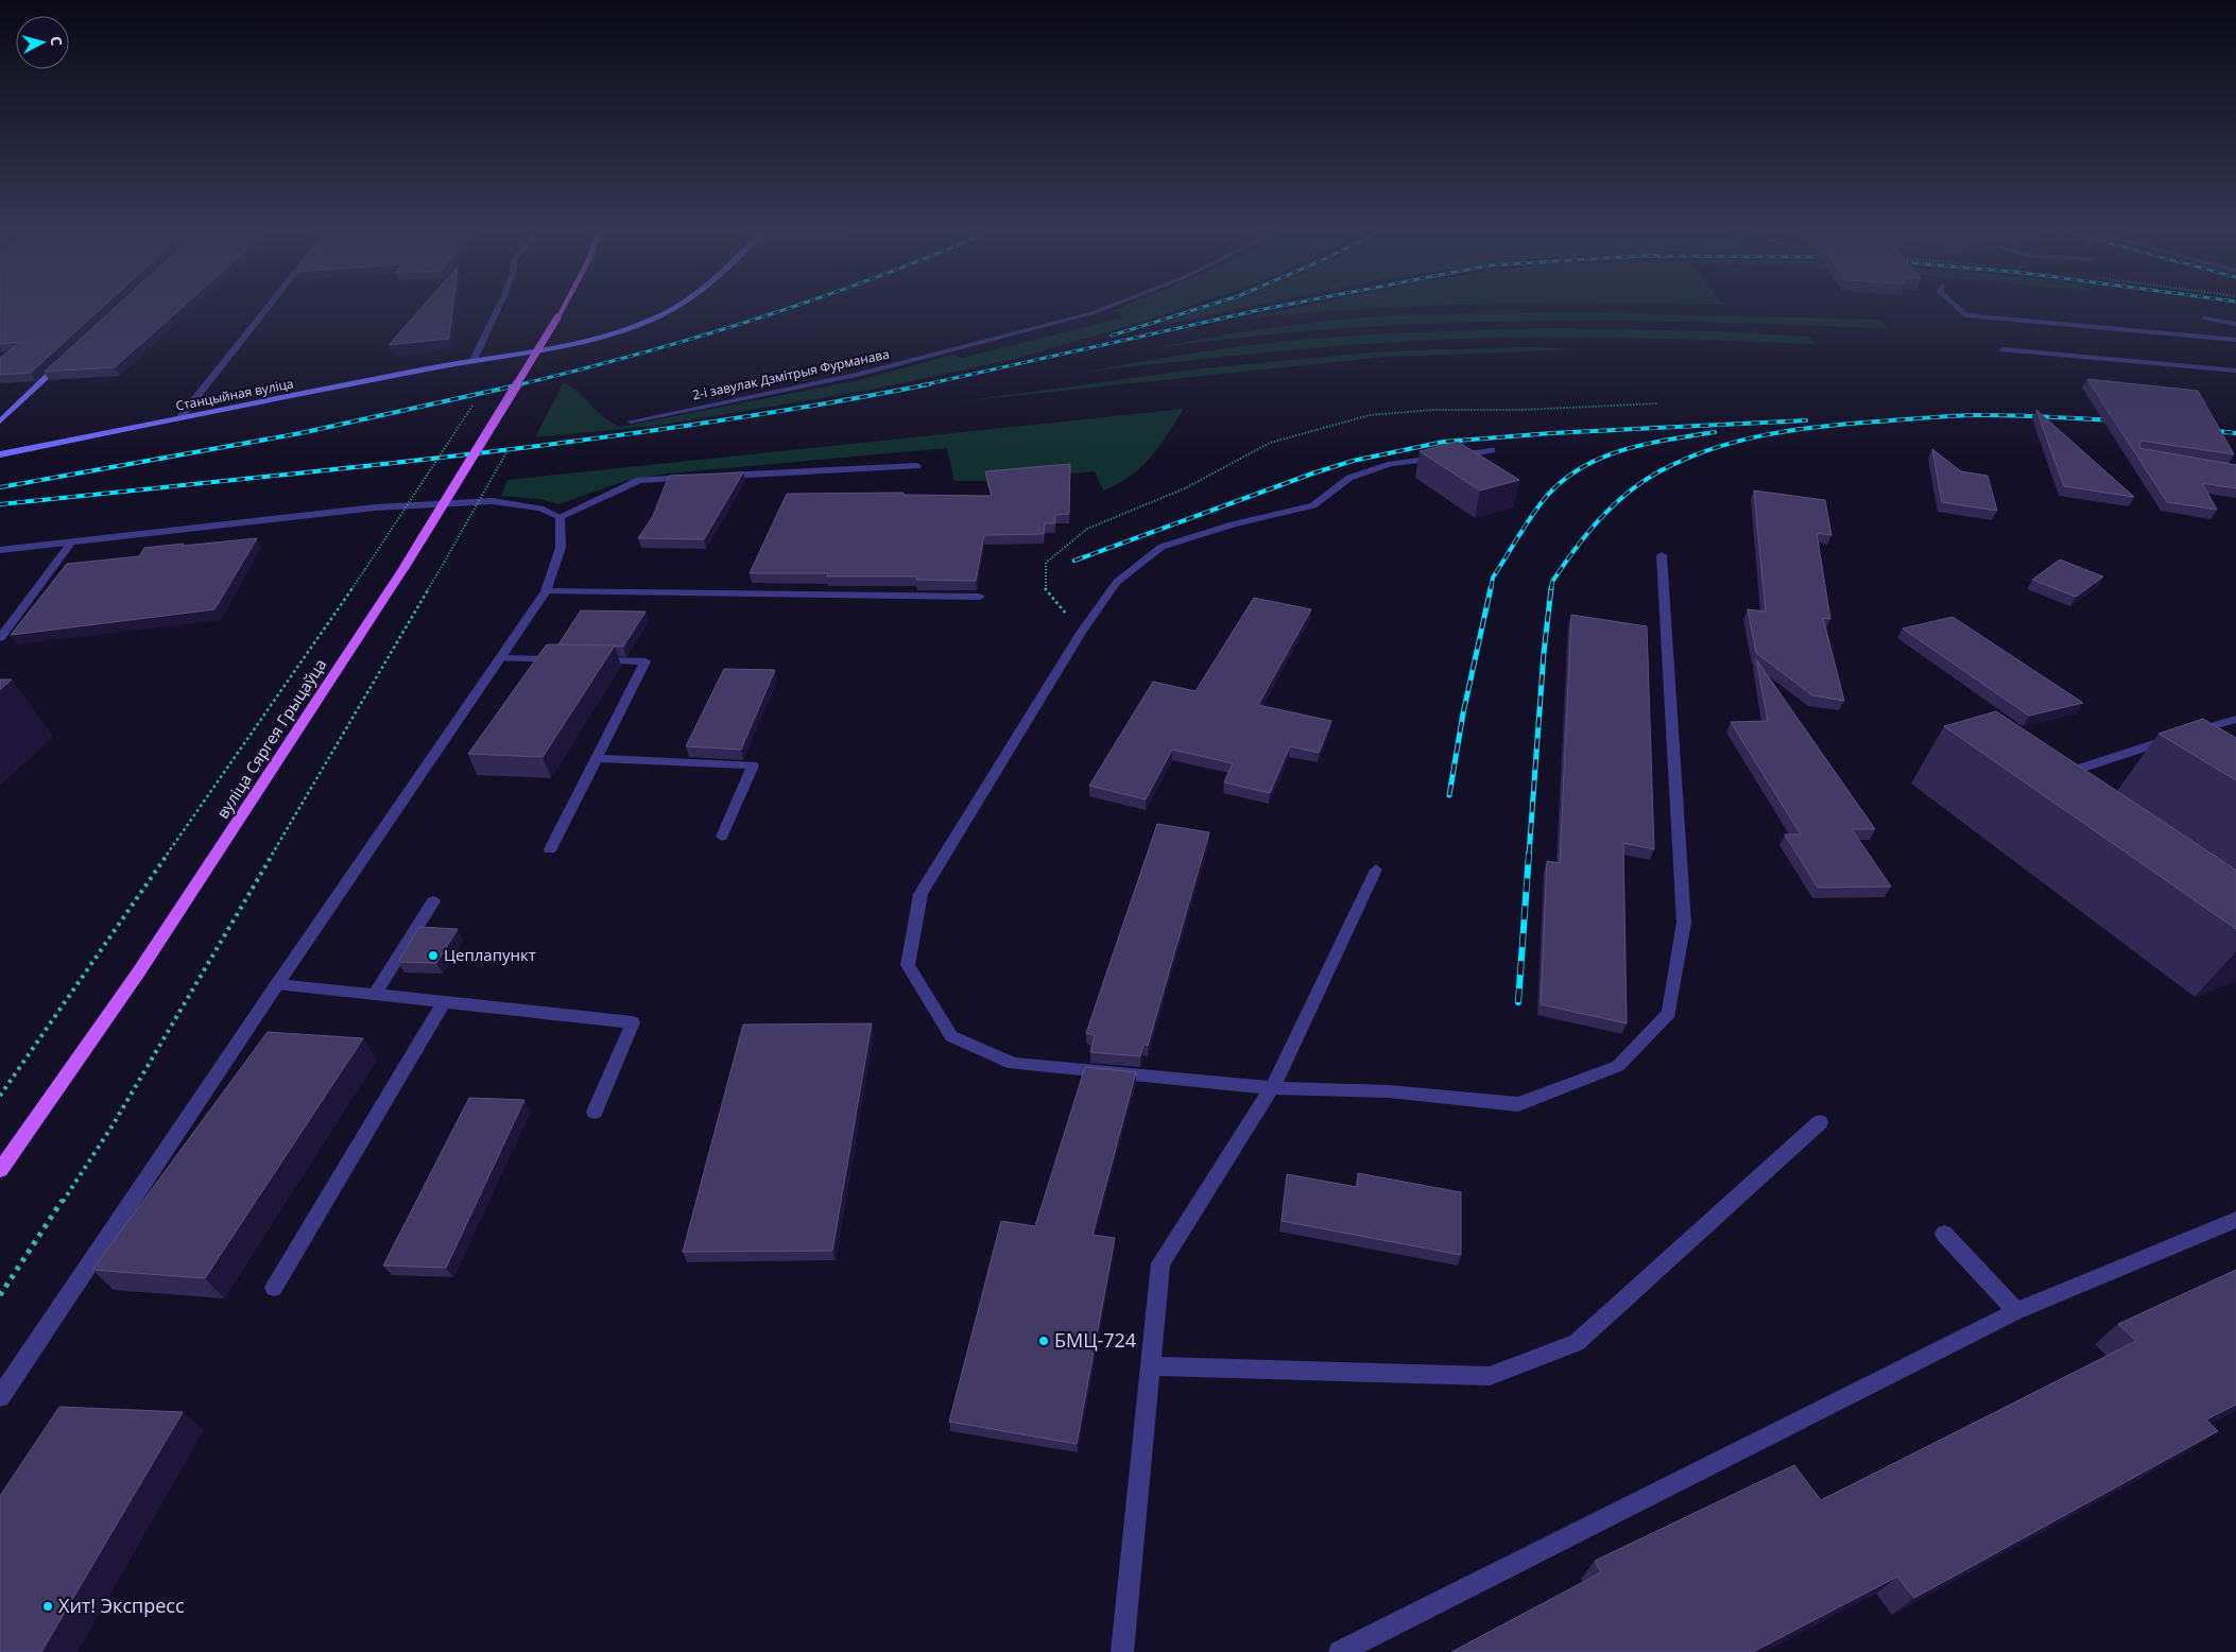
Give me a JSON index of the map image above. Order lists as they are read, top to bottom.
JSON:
{
  "streets": {
    "main road": ["вуліца Сяргея Грыцаўца"],
    "street": ["2-і завулак Дзмітрыя Фурманава", "Станцыйная вуліца"]
  },
  "places": ["Цеплапункт", "БМЦ-724", "Хит! Экспресс"],
  "north": "right"
}
